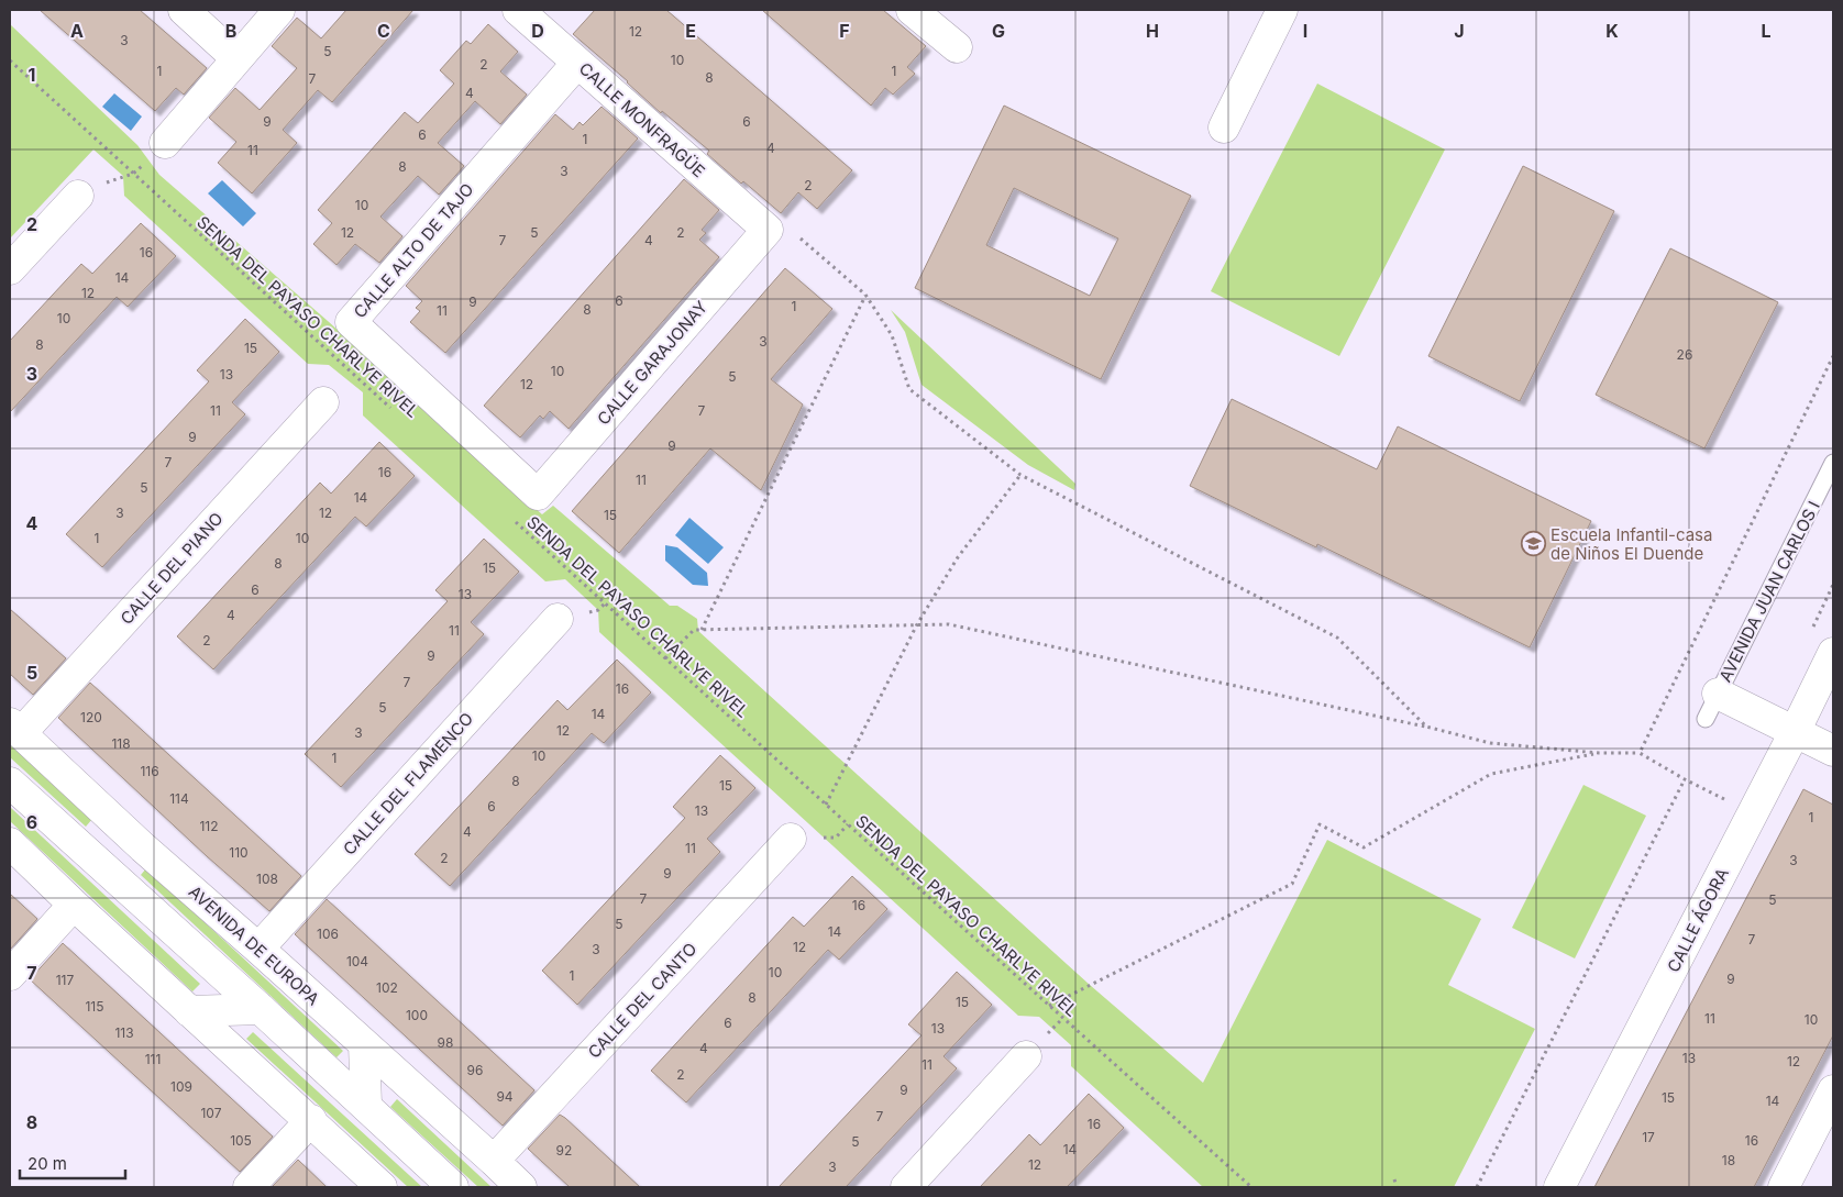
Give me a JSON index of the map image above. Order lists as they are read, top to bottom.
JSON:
{
  "streets": {
    "street": [
      "CALLE MONFRAGÜE",
      "CALLE ALTO DE TAJO",
      "CALLE GARAJONAY",
      "CALLE DEL PIANO",
      "CALLE DEL FLAMENCO",
      "CALLE ÁGORA",
      "AVENIDA DE EUROPA",
      "CALLE DEL CANTO"
    ],
    "lane": ["AVENIDA JUAN CARLOS I"],
    "path": ["SENDA DEL PAYASO CHARLYE RIVEL"]
  },
  "crossings": [
    ["CALLE MONFRAGÜE", "CALLE ALTO DE TAJO"],
    ["CALLE MONFRAGÜE", "CALLE GARAJONAY"],
    ["CALLE ALTO DE TAJO", "CALLE GARAJONAY"],
    ["CALLE DEL PIANO", "AVENIDA DE EUROPA"],
    ["CALLE DEL FLAMENCO", "AVENIDA DE EUROPA"],
    ["AVENIDA DE EUROPA", "CALLE DEL CANTO"]
  ],
  "places": {
    "school or university": ["Escuela Infantil-casa de Niños El Duende"]
  },
  "house_numbers": [
    "12",
    "3",
    "5",
    "10",
    "2",
    "1",
    "1",
    "8",
    "7",
    "4",
    "9",
    "6",
    "6",
    "1",
    "4",
    "11",
    "8",
    "3",
    "2",
    "10",
    "12",
    "5",
    "2",
    "7",
    "4",
    "16",
    "14",
    "12",
    "6",
    "9",
    "1",
    "8",
    "11",
    "10",
    "3",
    "8",
    "15",
    "26",
    "10",
    "13",
    "5",
    "12",
    "11",
    "7",
    "9",
    "9",
    "7",
    "16",
    "11",
    "5",
    "14",
    "3",
    "12",
    "15",
    "1",
    "10",
    "8",
    "15",
    "6",
    "13",
    "4",
    "11",
    "2",
    "9",
    "7",
    "16",
    "5",
    "14",
    "120",
    "12",
    "3",
    "118",
    "10",
    "1",
    "116",
    "8",
    "15",
    "114",
    "6",
    "13",
    "1",
    "112",
    "4",
    "11",
    "110",
    "2",
    "3",
    "9",
    "108",
    "7",
    "5",
    "16",
    "5",
    "14",
    "106",
    "7",
    "12",
    "3",
    "104",
    "10",
    "1",
    "9",
    "117",
    "102",
    "8",
    "15",
    "115",
    "100",
    "11",
    "10",
    "6",
    "13",
    "113",
    "98",
    "4",
    "13",
    "111",
    "12",
    "11",
    "96",
    "2",
    "109",
    "9",
    "94",
    "15",
    "14",
    "107",
    "7",
    "16",
    "17",
    "105",
    "16",
    "5",
    "14",
    "92",
    "18",
    "12",
    "3"
  ],
  "scale_bar": "20 m",
  "grid": {
    "columns": [
      "A",
      "B",
      "C",
      "D",
      "E",
      "F",
      "G",
      "H",
      "I",
      "J",
      "K",
      "L"
    ],
    "rows": [
      "1",
      "2",
      "3",
      "4",
      "5",
      "6",
      "7",
      "8"
    ]
  }
}
